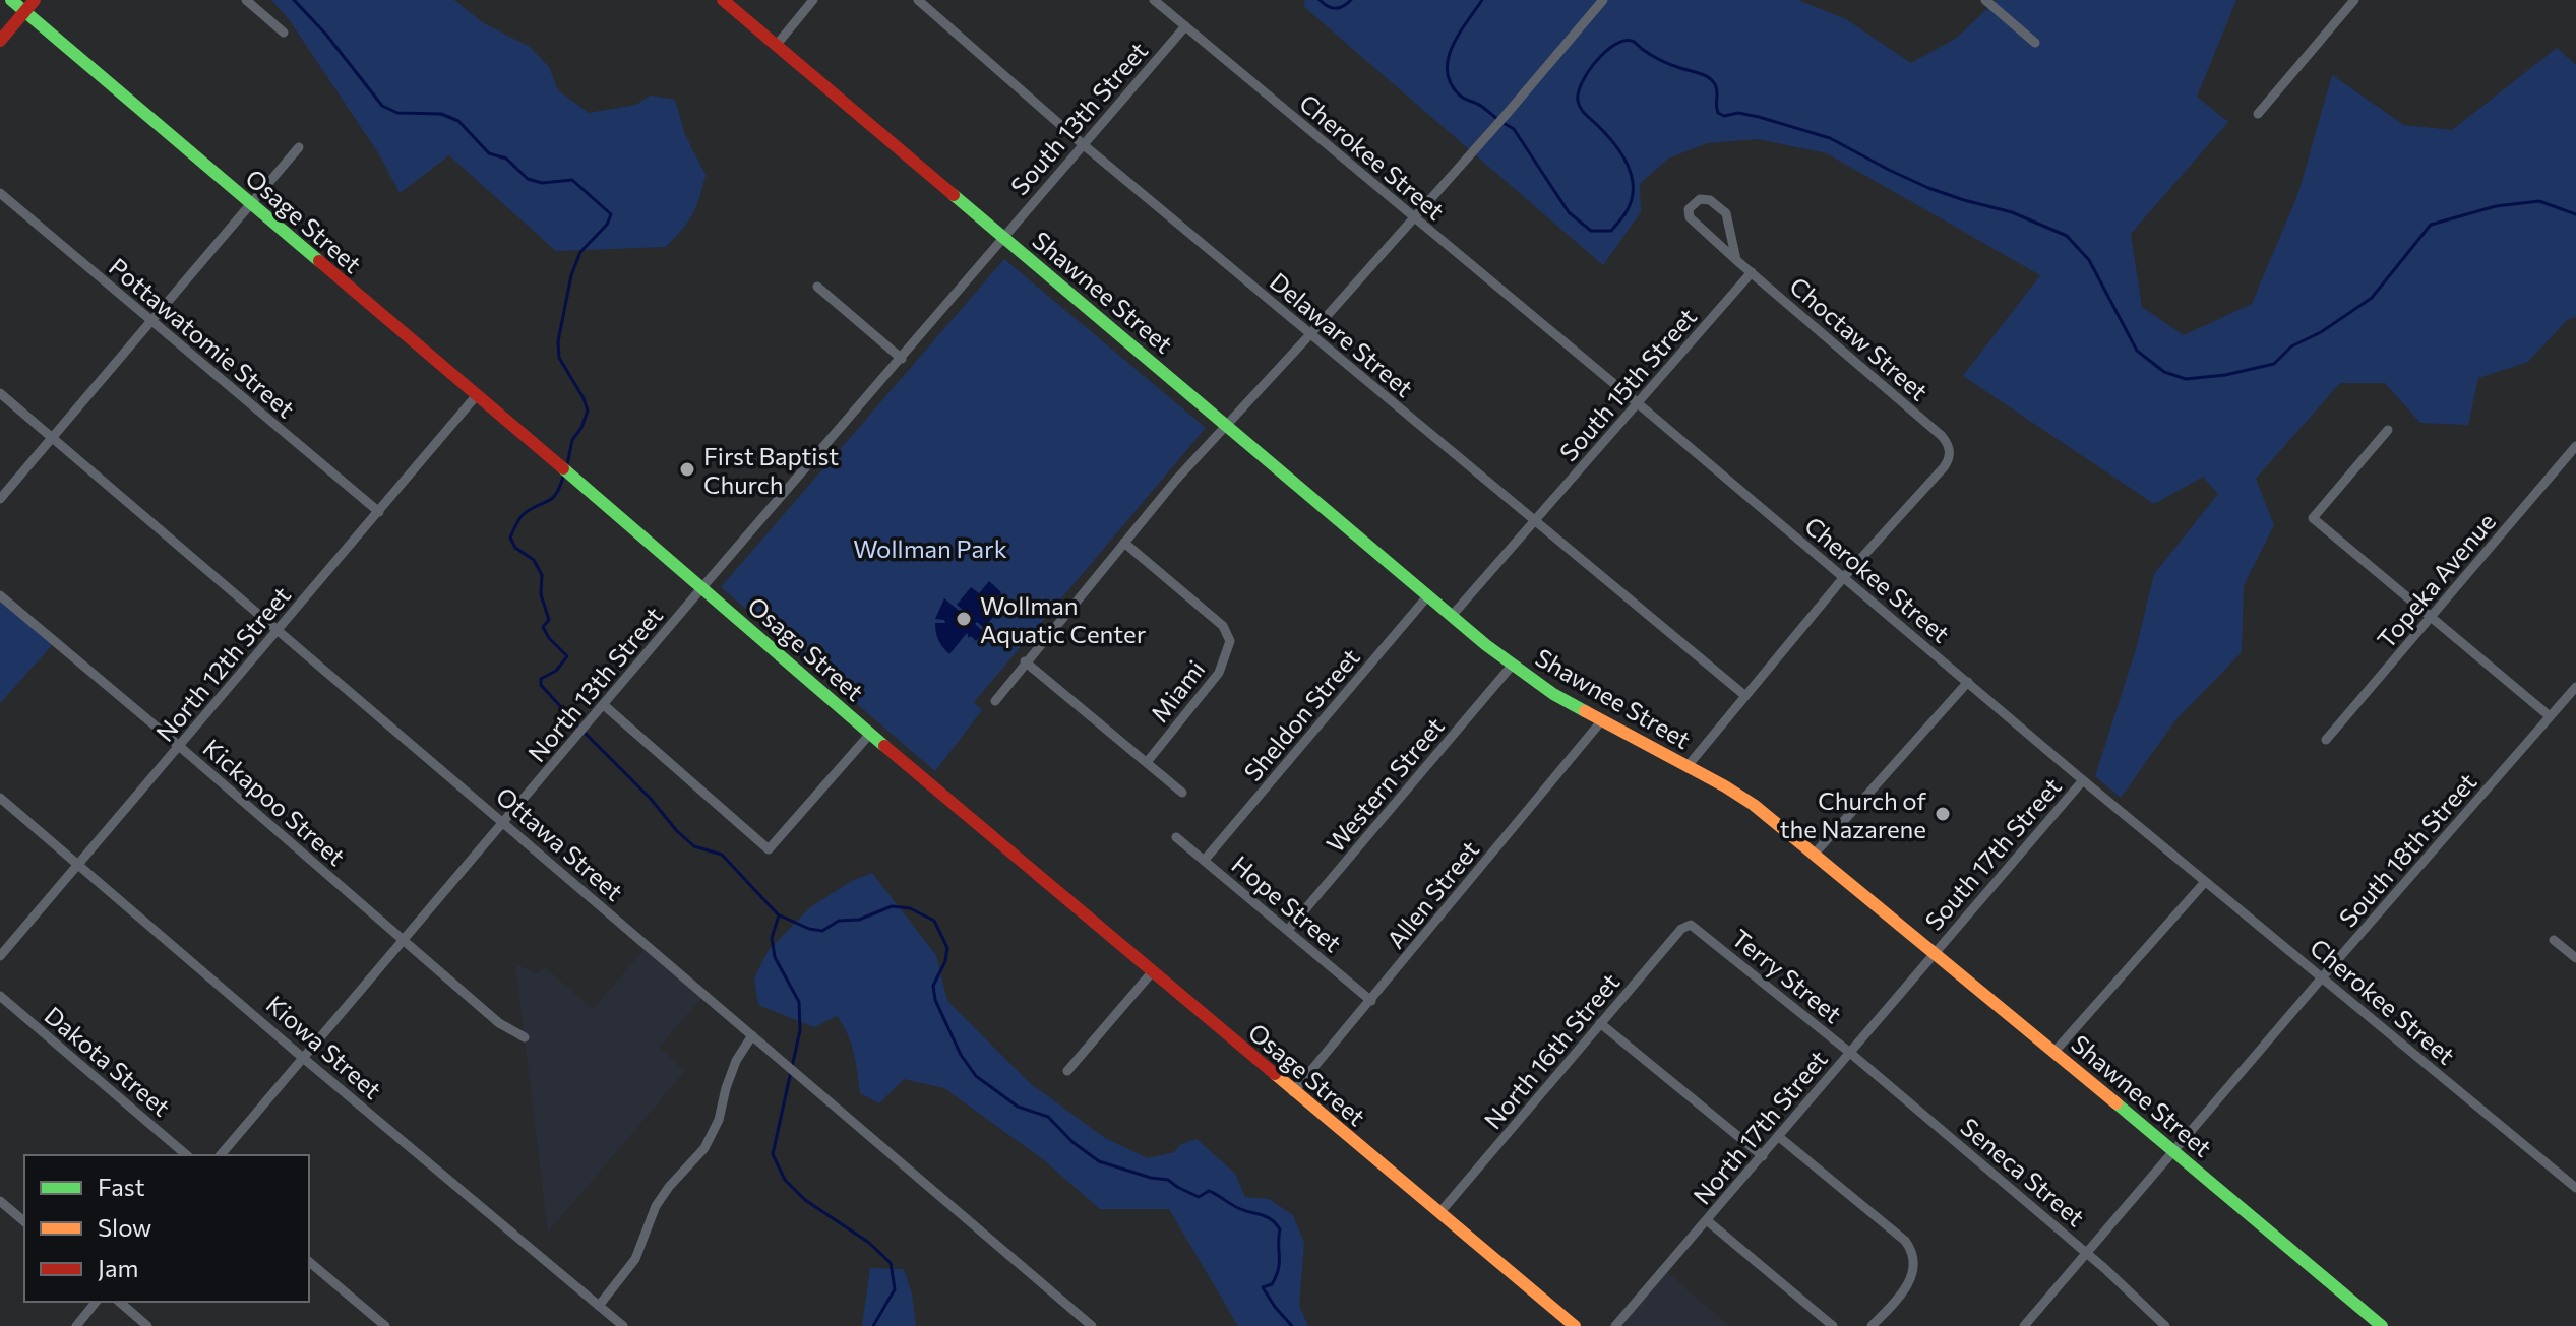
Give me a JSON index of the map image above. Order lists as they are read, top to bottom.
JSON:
{
  "streets": {
    "street": [
      "South 13th Street",
      "Cherokee Street",
      "Osage Street",
      "Shawnee Street",
      "Delaware Street",
      "Pottawatomie Street",
      "Choctaw Street",
      "South 15th Street",
      "Topeka Avenue",
      "North 12th Street",
      "North 13th Street",
      "Miami",
      "Sheldon Street",
      "Western Street",
      "Kickapoo Street",
      "Ottawa Street",
      "South 18th Street",
      "South 17th Street",
      "Allen Street",
      "Hope Street",
      "Terry Street",
      "Kiowa Street",
      "North 16th Street",
      "Dakota Street",
      "North 17th Street",
      "Seneca Street"
    ]
  },
  "crossings": [
    ["South 13th Street", "Cherokee Street"],
    ["South 13th Street", "Shawnee Street"],
    ["South 13th Street", "Delaware Street"],
    ["South 13th Street", "North 13th Street"],
    ["Cherokee Street", "Choctaw Street"],
    ["Cherokee Street", "South 15th Street"],
    ["Cherokee Street", "South 18th Street"],
    ["Cherokee Street", "South 17th Street"],
    ["Osage Street", "North 12th Street"],
    ["Osage Street", "North 13th Street"],
    ["Osage Street", "Allen Street"],
    ["Osage Street", "North 16th Street"],
    ["Shawnee Street", "South 15th Street"],
    ["Shawnee Street", "North 13th Street"],
    ["Shawnee Street", "Sheldon Street"],
    ["Shawnee Street", "Western Street"],
    ["Shawnee Street", "South 18th Street"],
    ["Shawnee Street", "South 17th Street"],
    ["Shawnee Street", "Allen Street"],
    ["Shawnee Street", "North 17th Street"],
    ["Delaware Street", "South 15th Street"],
    ["Pottawatomie Street", "North 12th Street"],
    ["Choctaw Street", "South 15th Street"],
    ["North 12th Street", "Kickapoo Street"],
    ["North 12th Street", "Ottawa Street"],
    ["North 12th Street", "Kiowa Street"],
    ["North 13th Street", "Kickapoo Street"],
    ["North 13th Street", "Ottawa Street"],
    ["North 13th Street", "Kiowa Street"],
    ["Sheldon Street", "Hope Street"],
    ["Western Street", "Hope Street"],
    ["South 18th Street", "Seneca Street"],
    ["South 17th Street", "North 17th Street"],
    ["Allen Street", "Hope Street"],
    ["Terry Street", "North 16th Street"],
    ["Terry Street", "North 17th Street"],
    ["Terry Street", "Seneca Street"],
    ["North 17th Street", "Seneca Street"]
  ],
  "parks": ["Wollman Park"],
  "places": ["First Baptist Church", "Wollman Aquatic Center", "Church of the Nazarene"],
  "legend": ["Fast", "Slow", "Jam"]
}
